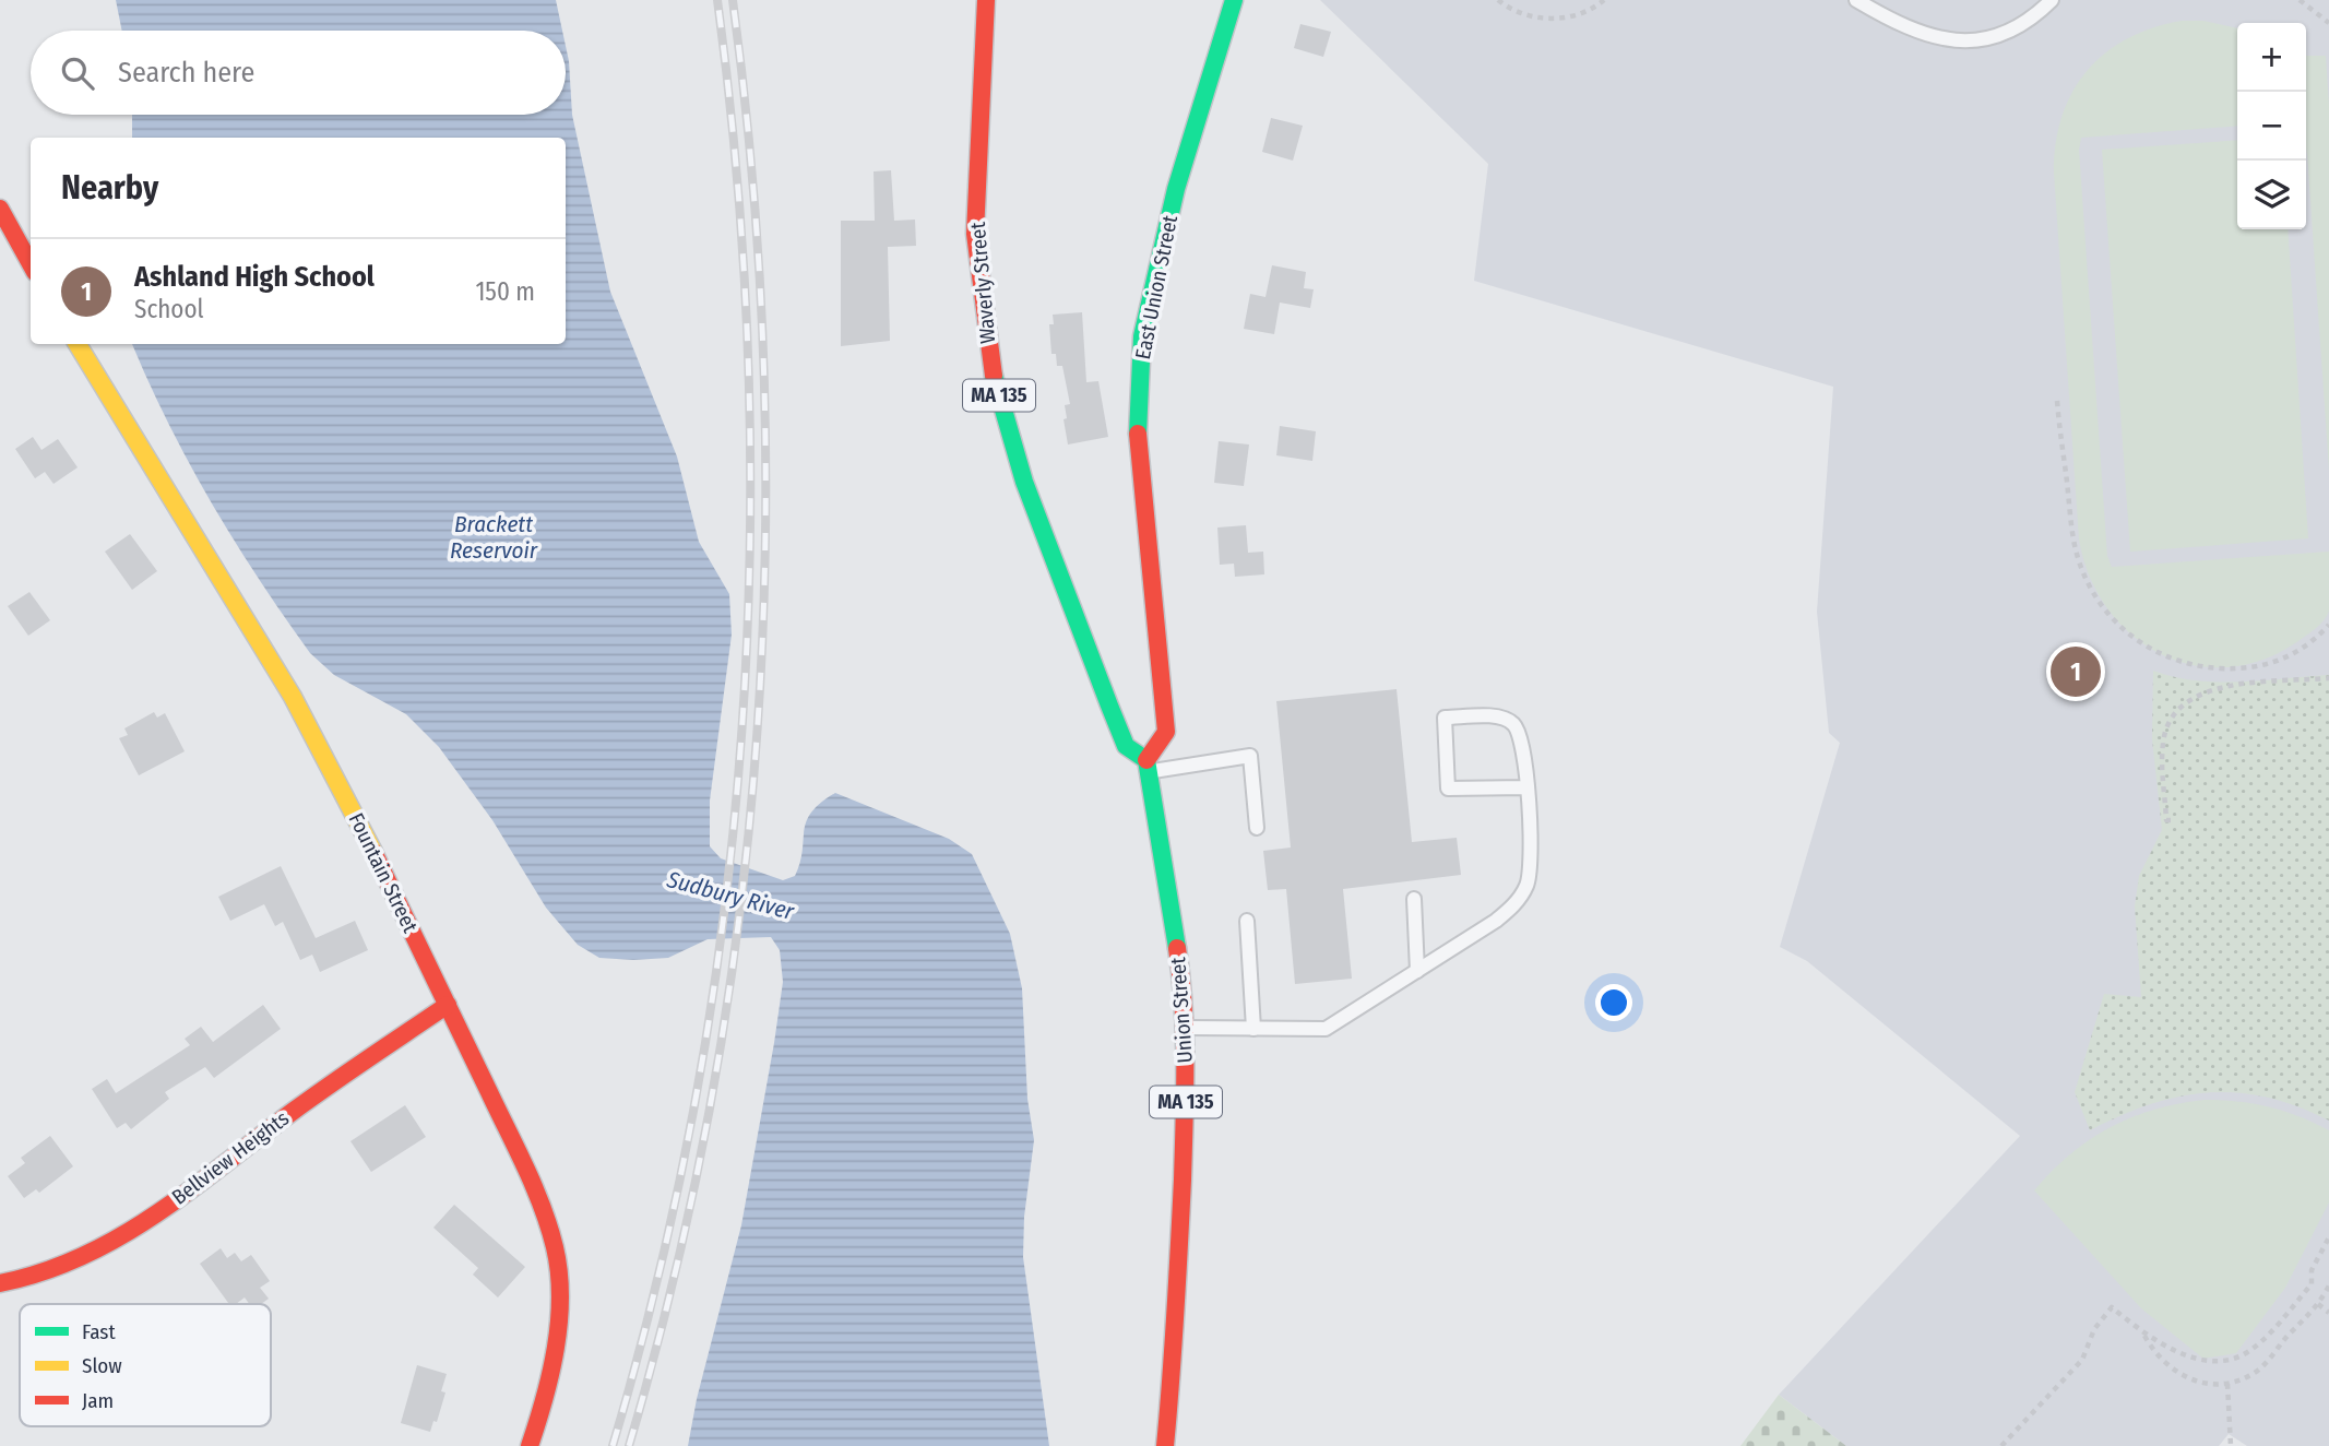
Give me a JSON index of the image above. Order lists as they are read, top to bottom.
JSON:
{
  "streets": {
    "street": [
      "Waverly Street",
      "East Union Street",
      "MA 135",
      "Fountain Street",
      "Union Street",
      "Bellview Heights"
    ]
  },
  "crossings": [
    ["Waverly Street", "East Union Street"],
    ["Waverly Street", "Union Street"],
    ["East Union Street", "Union Street"],
    ["Fountain Street", "Bellview Heights"]
  ],
  "water": ["Brackett Reservoir", "Sudbury River"],
  "legend": ["Fast", "Slow", "Jam"],
  "page": {
    "map_buttons": ["+", "−"],
    "search": "Search here",
    "heading": "Nearby",
    "list": [
      {
        "mark": "1",
        "name": "Ashland High School",
        "note": "School",
        "value": "150 m"
      }
    ],
    "pins": "1"
  }
}
